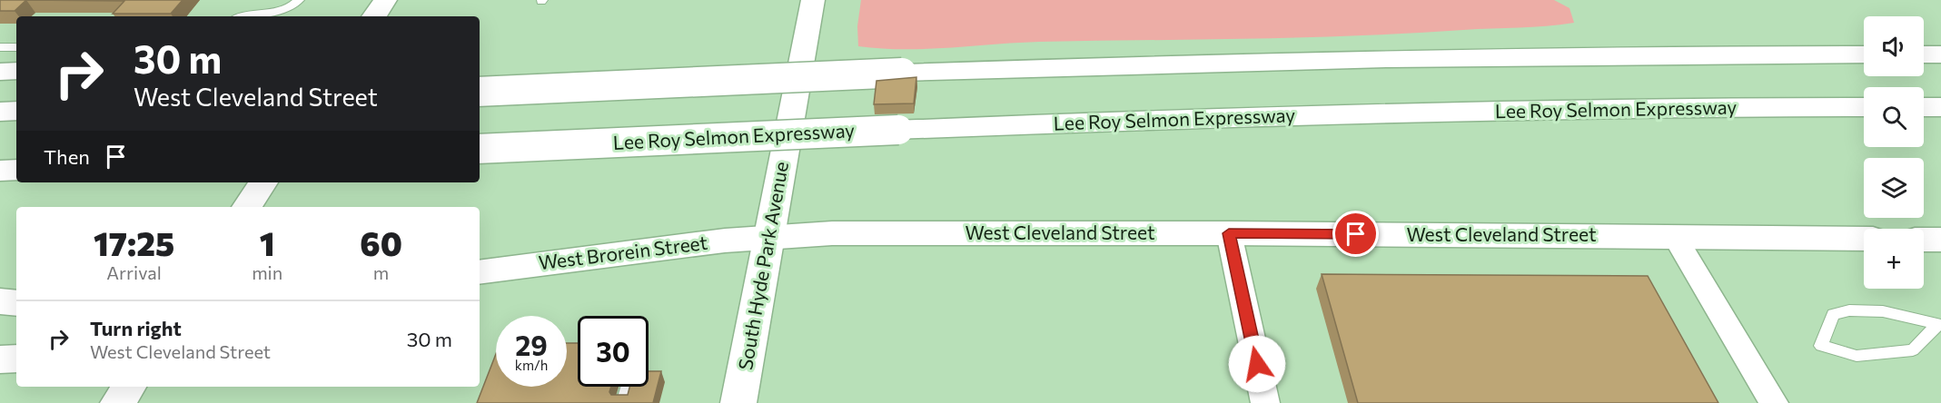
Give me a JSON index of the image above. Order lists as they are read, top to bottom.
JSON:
{
  "streets": {
    "main road": [
      "Lee Roy Selmon Expressway",
      "West Cleveland Street",
      "West Brorein Street",
      "South Hyde Park Avenue"
    ]
  },
  "crossings": [
    ["West Cleveland Street", "West Brorein Street"],
    ["West Cleveland Street", "South Hyde Park Avenue"],
    ["West Brorein Street", "South Hyde Park Avenue"]
  ],
  "page": {
    "map_buttons": "+",
    "turn": ["30 m", "West Cleveland Street"],
    "then": "Then",
    "eta": [
      "17:25",
      "Arrival",
      "1",
      "min",
      "60",
      "m"
    ],
    "list": [
      {
        "name": "Turn right",
        "note": "West Cleveland Street",
        "value": "30 m"
      }
    ],
    "speed": "29 km/h",
    "limit": "30"
  }
}
